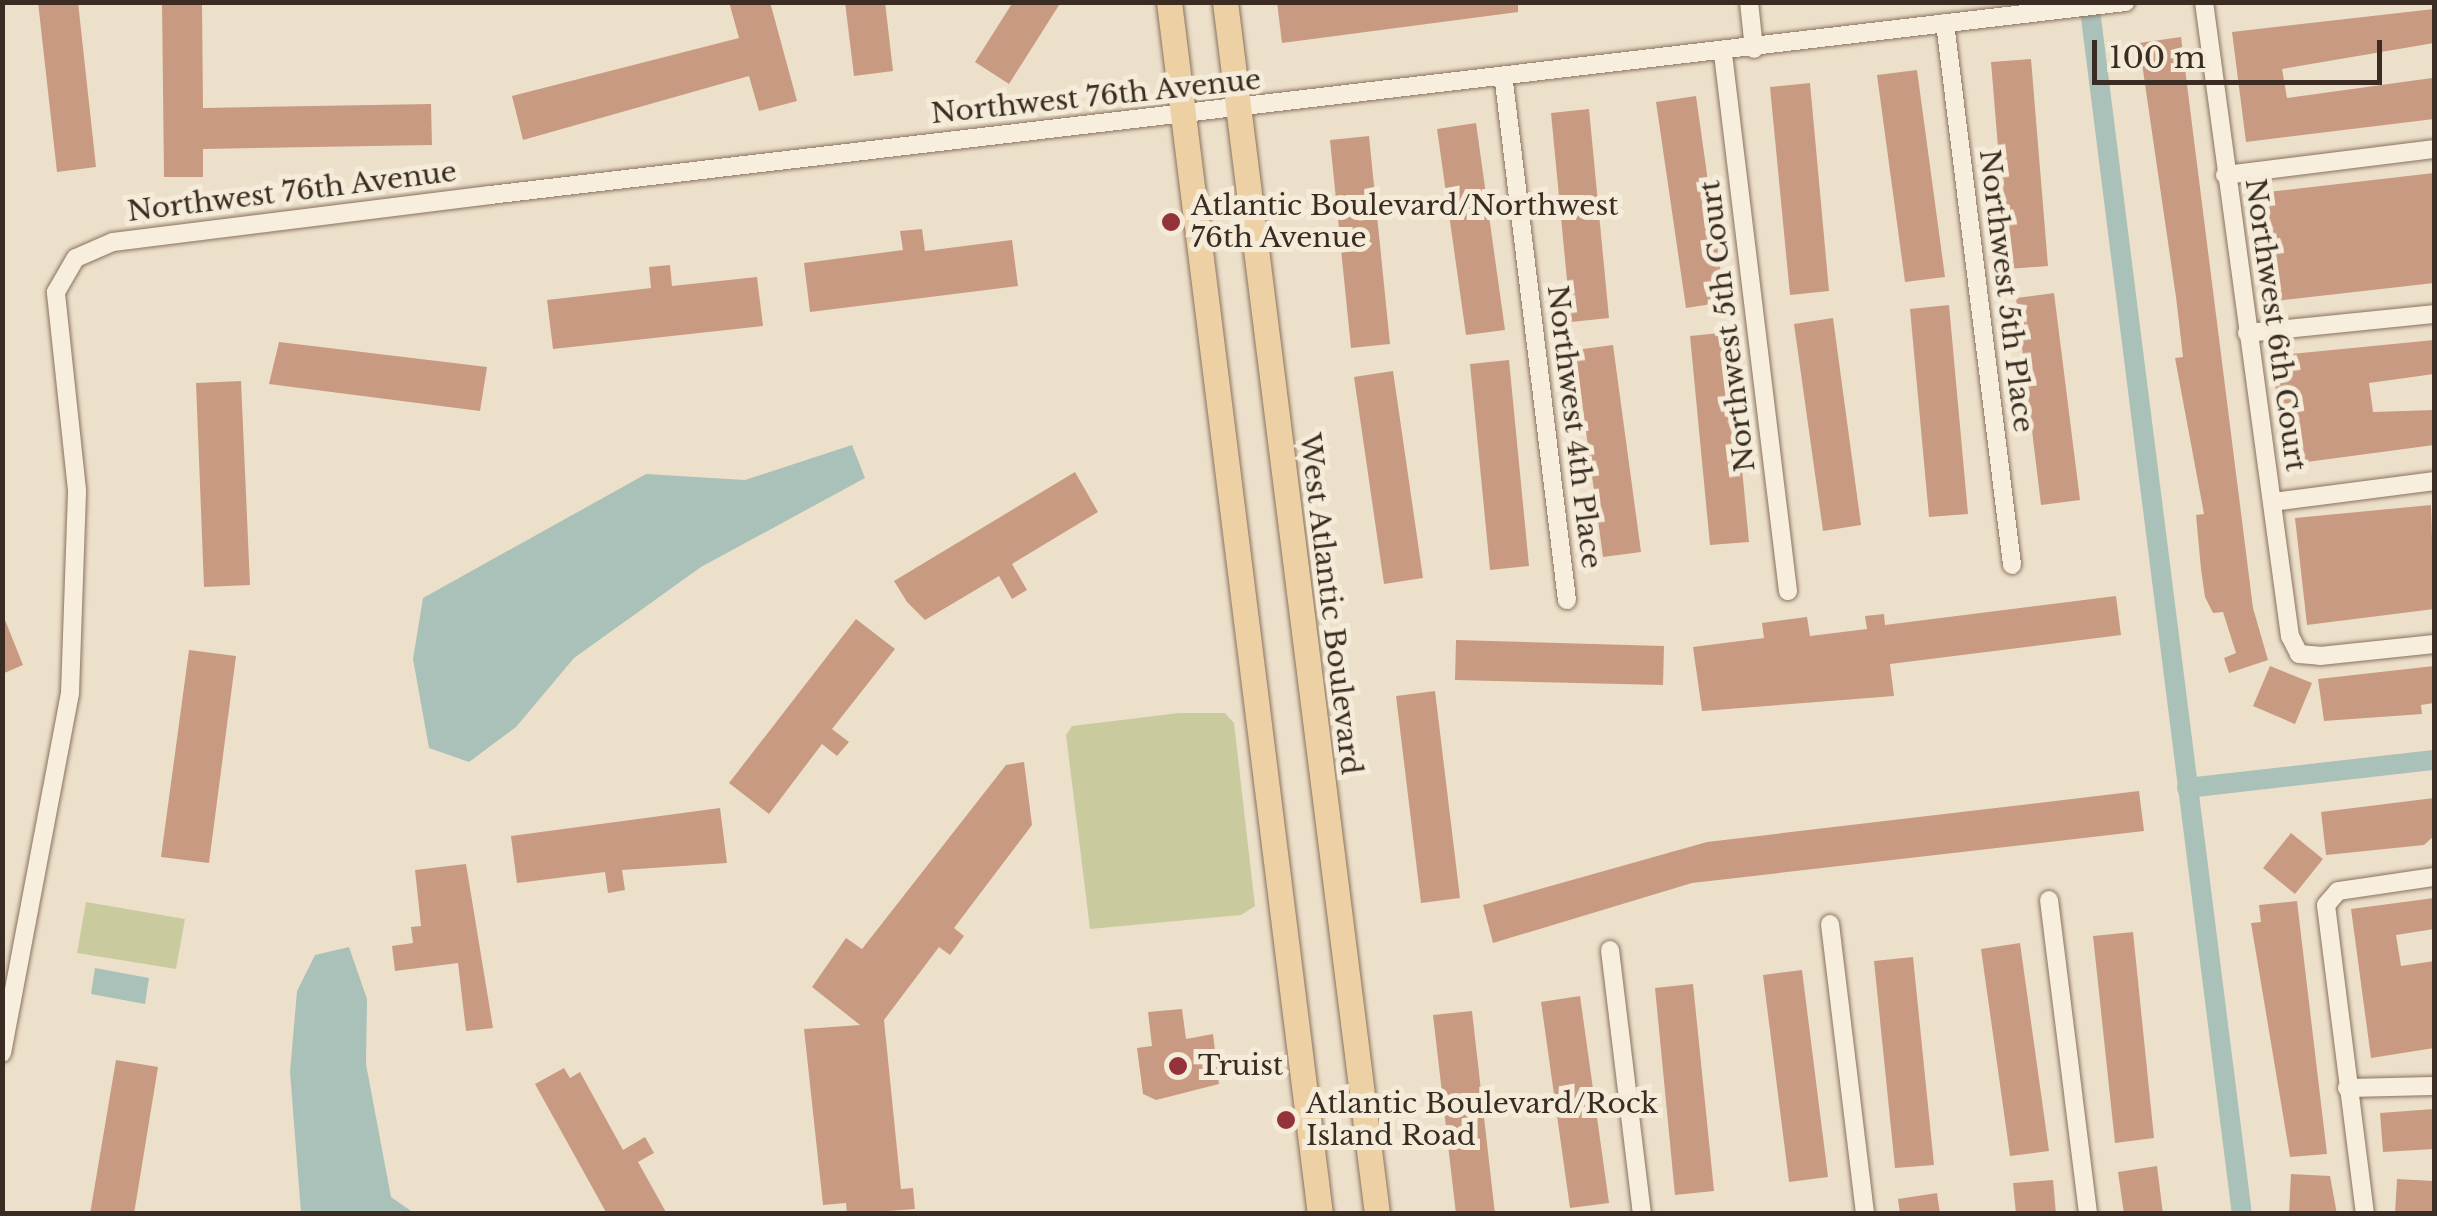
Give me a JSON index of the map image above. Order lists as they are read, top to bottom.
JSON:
{
  "streets": {
    "main road": ["West Atlantic Boulevard"],
    "street": [
      "Northwest 76th Avenue",
      "Northwest 5th Place",
      "Northwest 6th Court",
      "Northwest 5th Court",
      "Northwest 4th Place"
    ]
  },
  "crossings": [
    ["Northwest 76th Avenue", "Northwest 5th Place"],
    ["Northwest 76th Avenue", "Northwest 5th Court"],
    ["Northwest 76th Avenue", "Northwest 4th Place"],
    ["Northwest 76th Avenue", "West Atlantic Boulevard"]
  ],
  "places": ["Atlantic Boulevard/Northwest 76th Avenue", "Truist", "Atlantic Boulevard/Rock Island Road"],
  "scale_bar": "100 m"
}
